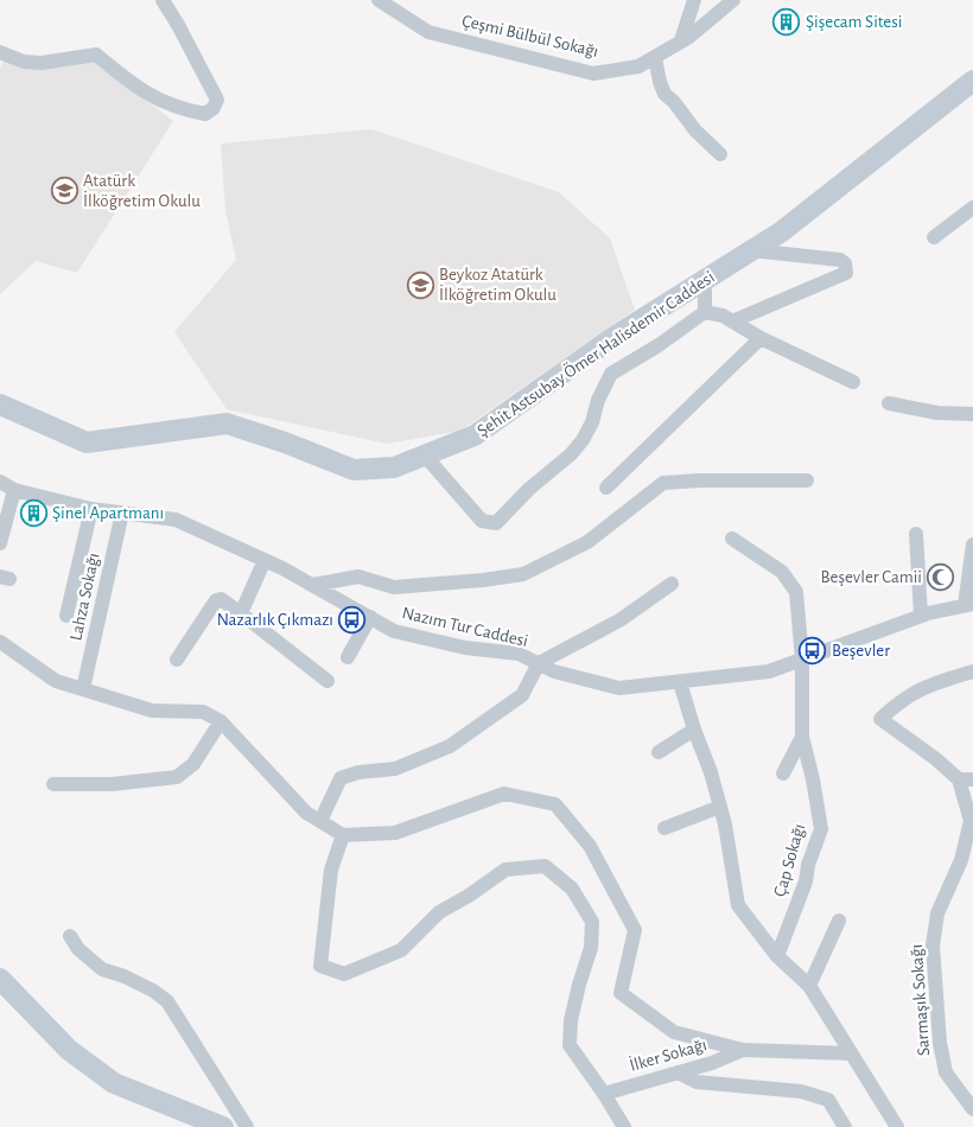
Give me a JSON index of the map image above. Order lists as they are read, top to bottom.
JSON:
{
  "streets": {
    "street": [
      "Çeşmi Bülbül Sokağı",
      "Şehit Astsubay Ömer Halisdemir Caddesi",
      "Lahza Sokağı",
      "Nazım Tur Caddesi",
      "Çap Sokağı",
      "Sarmaşık Sokağı",
      "İlker Sokağı"
    ]
  },
  "crossings": [
    ["Lahza Sokağı", "Nazım Tur Caddesi"],
    ["Nazım Tur Caddesi", "Çap Sokağı"]
  ],
  "places": {
    "building": ["Şişecam Sitesi", "Şinel Apartmanı"],
    "school or university": ["Atatürk İlköğretim Okulu", "Beykoz Atatürk İlköğretim Okulu"],
    "mosque": ["Beşevler Camii"],
    "bus stop": ["Nazarlık Çıkmazı", "Beşevler"]
  }
}
